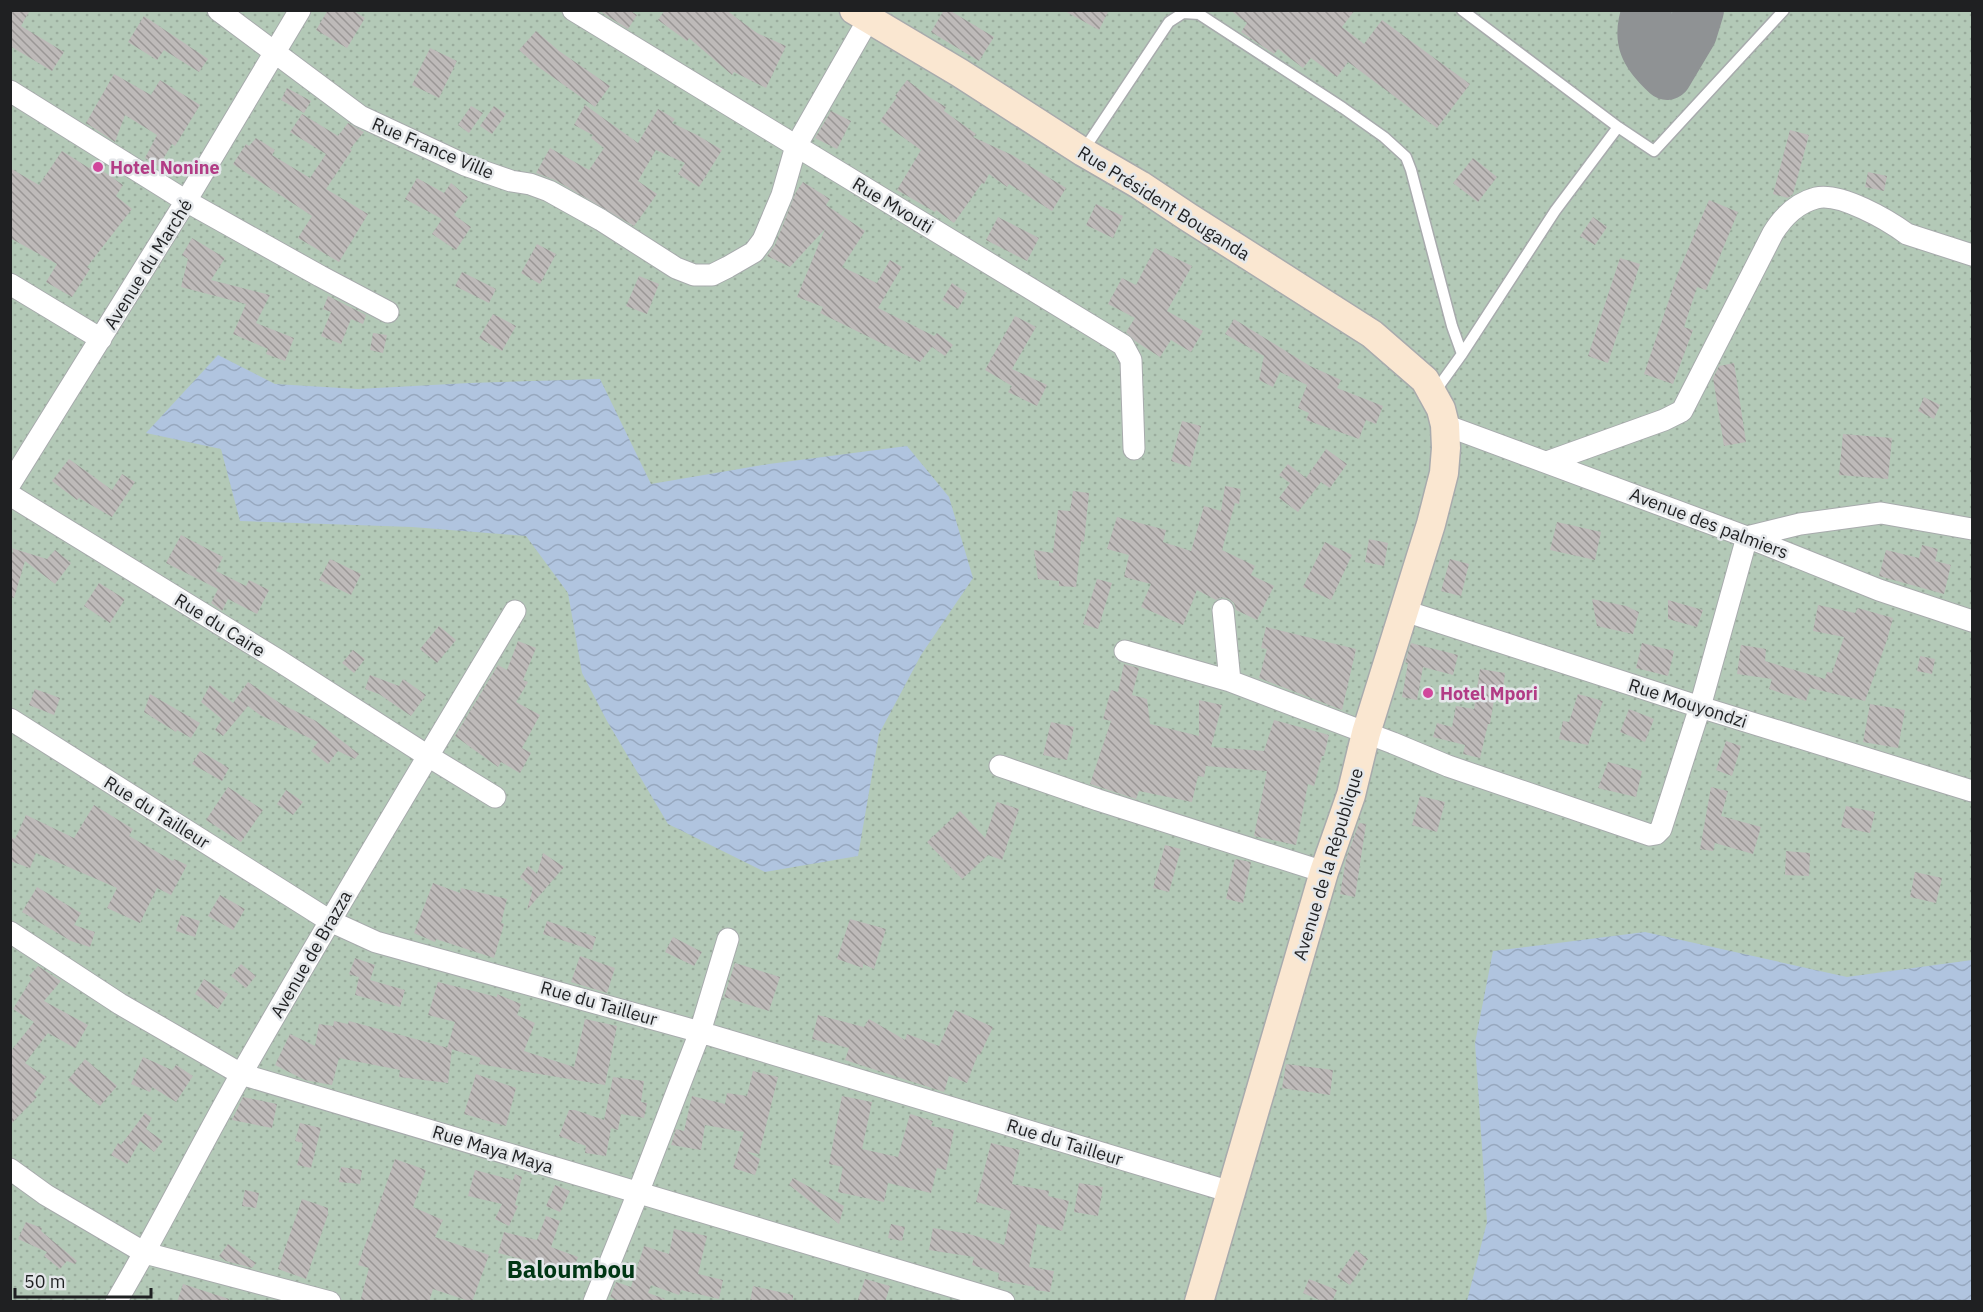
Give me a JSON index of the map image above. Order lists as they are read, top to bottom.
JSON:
{
  "streets": {
    "street": [
      "Rue France Ville",
      "Rue Président Bouganda",
      "Rue Mvouti",
      "Avenue du Marché",
      "Avenue des palmiers",
      "Rue du Caire",
      "Rue Mouyondzi",
      "Rue du Tailleur",
      "Avenue de la République",
      "Avenue de Brazza",
      "Rue Maya Maya"
    ]
  },
  "crossings": [
    ["Rue France Ville", "Rue Mvouti"],
    ["Rue France Ville", "Avenue du Marché"],
    ["Rue Président Bouganda", "Avenue des palmiers"],
    ["Rue Président Bouganda", "Avenue de la République"],
    ["Avenue des palmiers", "Avenue de la République"],
    ["Rue du Caire", "Avenue de Brazza"],
    ["Rue Mouyondzi", "Avenue de la République"],
    ["Rue du Tailleur", "Avenue de la République"],
    ["Rue du Tailleur", "Avenue de Brazza"],
    ["Avenue de Brazza", "Rue Maya Maya"]
  ],
  "districts": ["Baloumbou"],
  "places": ["Hotel Nonine", "Hotel Mpori"],
  "scale_bar": "50 m"
}
